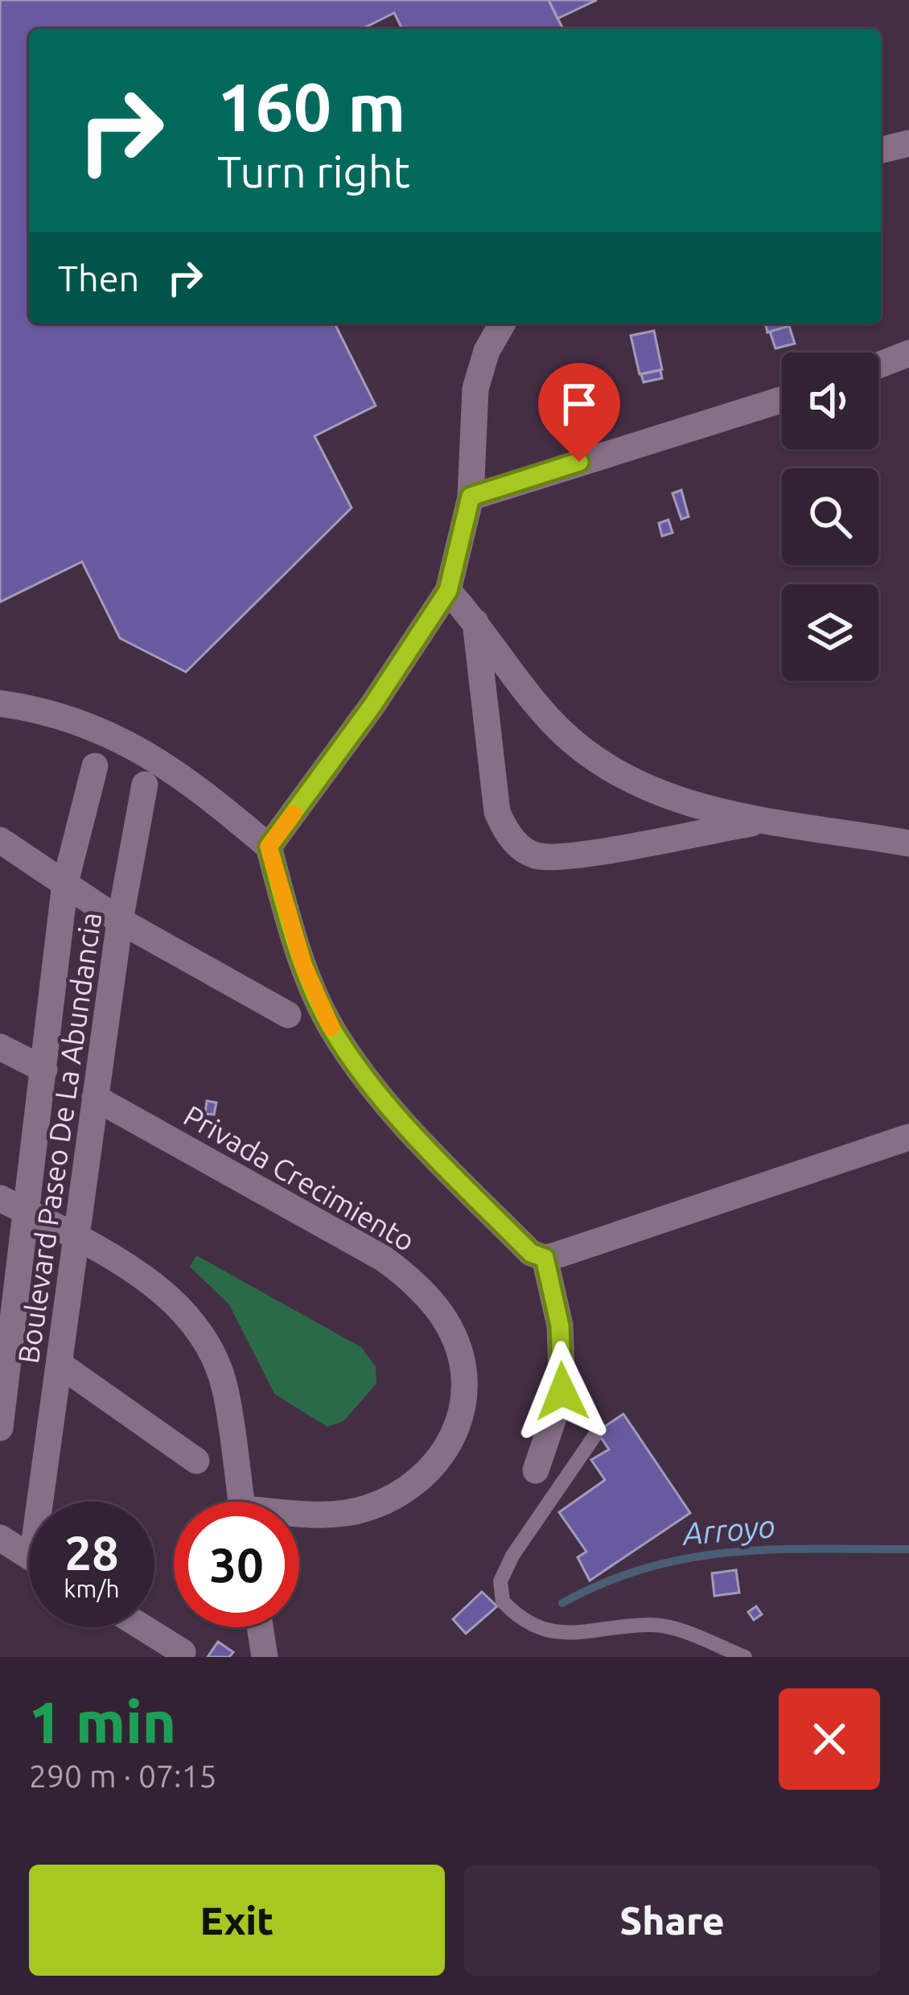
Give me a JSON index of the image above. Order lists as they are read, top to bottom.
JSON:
{
  "streets": {
    "street": ["Boulevard Paseo De La Abundancia", "Privada Crecimiento"]
  },
  "crossings": [
    ["Boulevard Paseo De La Abundancia", "Privada Crecimiento"]
  ],
  "water": ["Arroyo"],
  "page": {
    "turn": ["160 m", "Turn right"],
    "then": "Then",
    "speed": "28 km/h",
    "limit": "30",
    "heading": ["1 min", "290 m · 07:15"],
    "buttons": ["Exit", "Share"]
  }
}
